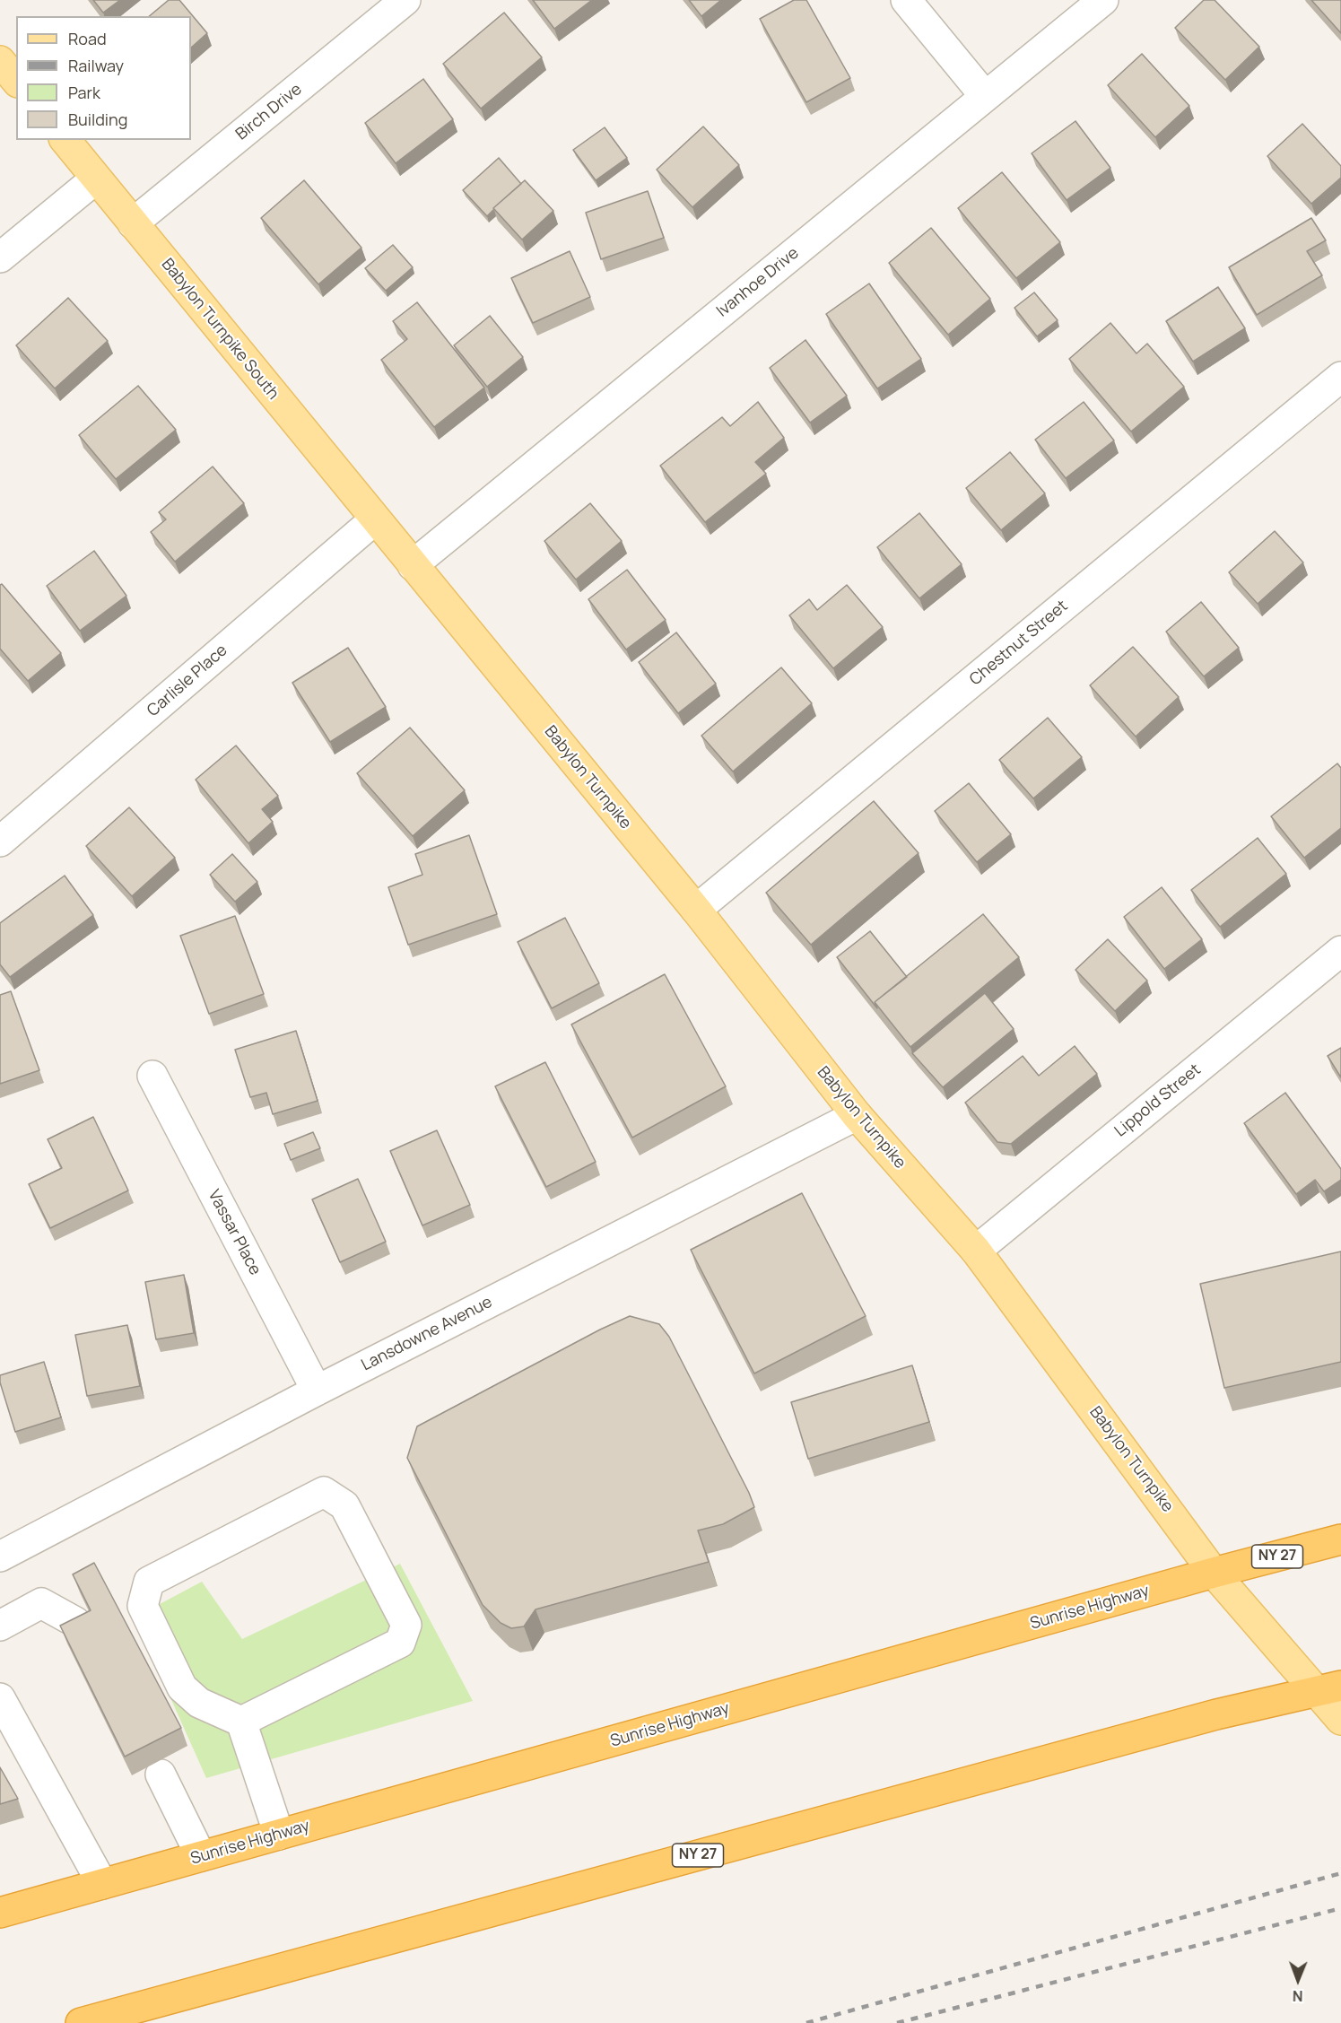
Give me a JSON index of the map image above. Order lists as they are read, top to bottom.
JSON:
{
  "streets": {
    "highway": ["NY 27", "Sunrise Highway"],
    "main road": ["Babylon Turnpike South", "Babylon Turnpike"],
    "street": [
      "Birch Drive",
      "Ivanhoe Drive",
      "Chestnut Street",
      "Carlisle Place",
      "Lippold Street",
      "Vassar Place",
      "Lansdowne Avenue"
    ]
  },
  "crossings": [
    ["Birch Drive", "Babylon Turnpike South"],
    ["Ivanhoe Drive", "Babylon Turnpike"],
    ["Babylon Turnpike South", "Carlisle Place"],
    ["Babylon Turnpike South", "Babylon Turnpike"],
    ["Chestnut Street", "Babylon Turnpike"],
    ["Carlisle Place", "Babylon Turnpike"],
    ["Babylon Turnpike", "Lippold Street"],
    ["Babylon Turnpike", "Lansdowne Avenue"],
    ["Babylon Turnpike", "NY 27"],
    ["Babylon Turnpike", "Sunrise Highway"],
    ["Vassar Place", "Lansdowne Avenue"]
  ],
  "legend": [
    "Road",
    "Railway",
    "Park",
    "Building"
  ],
  "north": "bottom"
}
